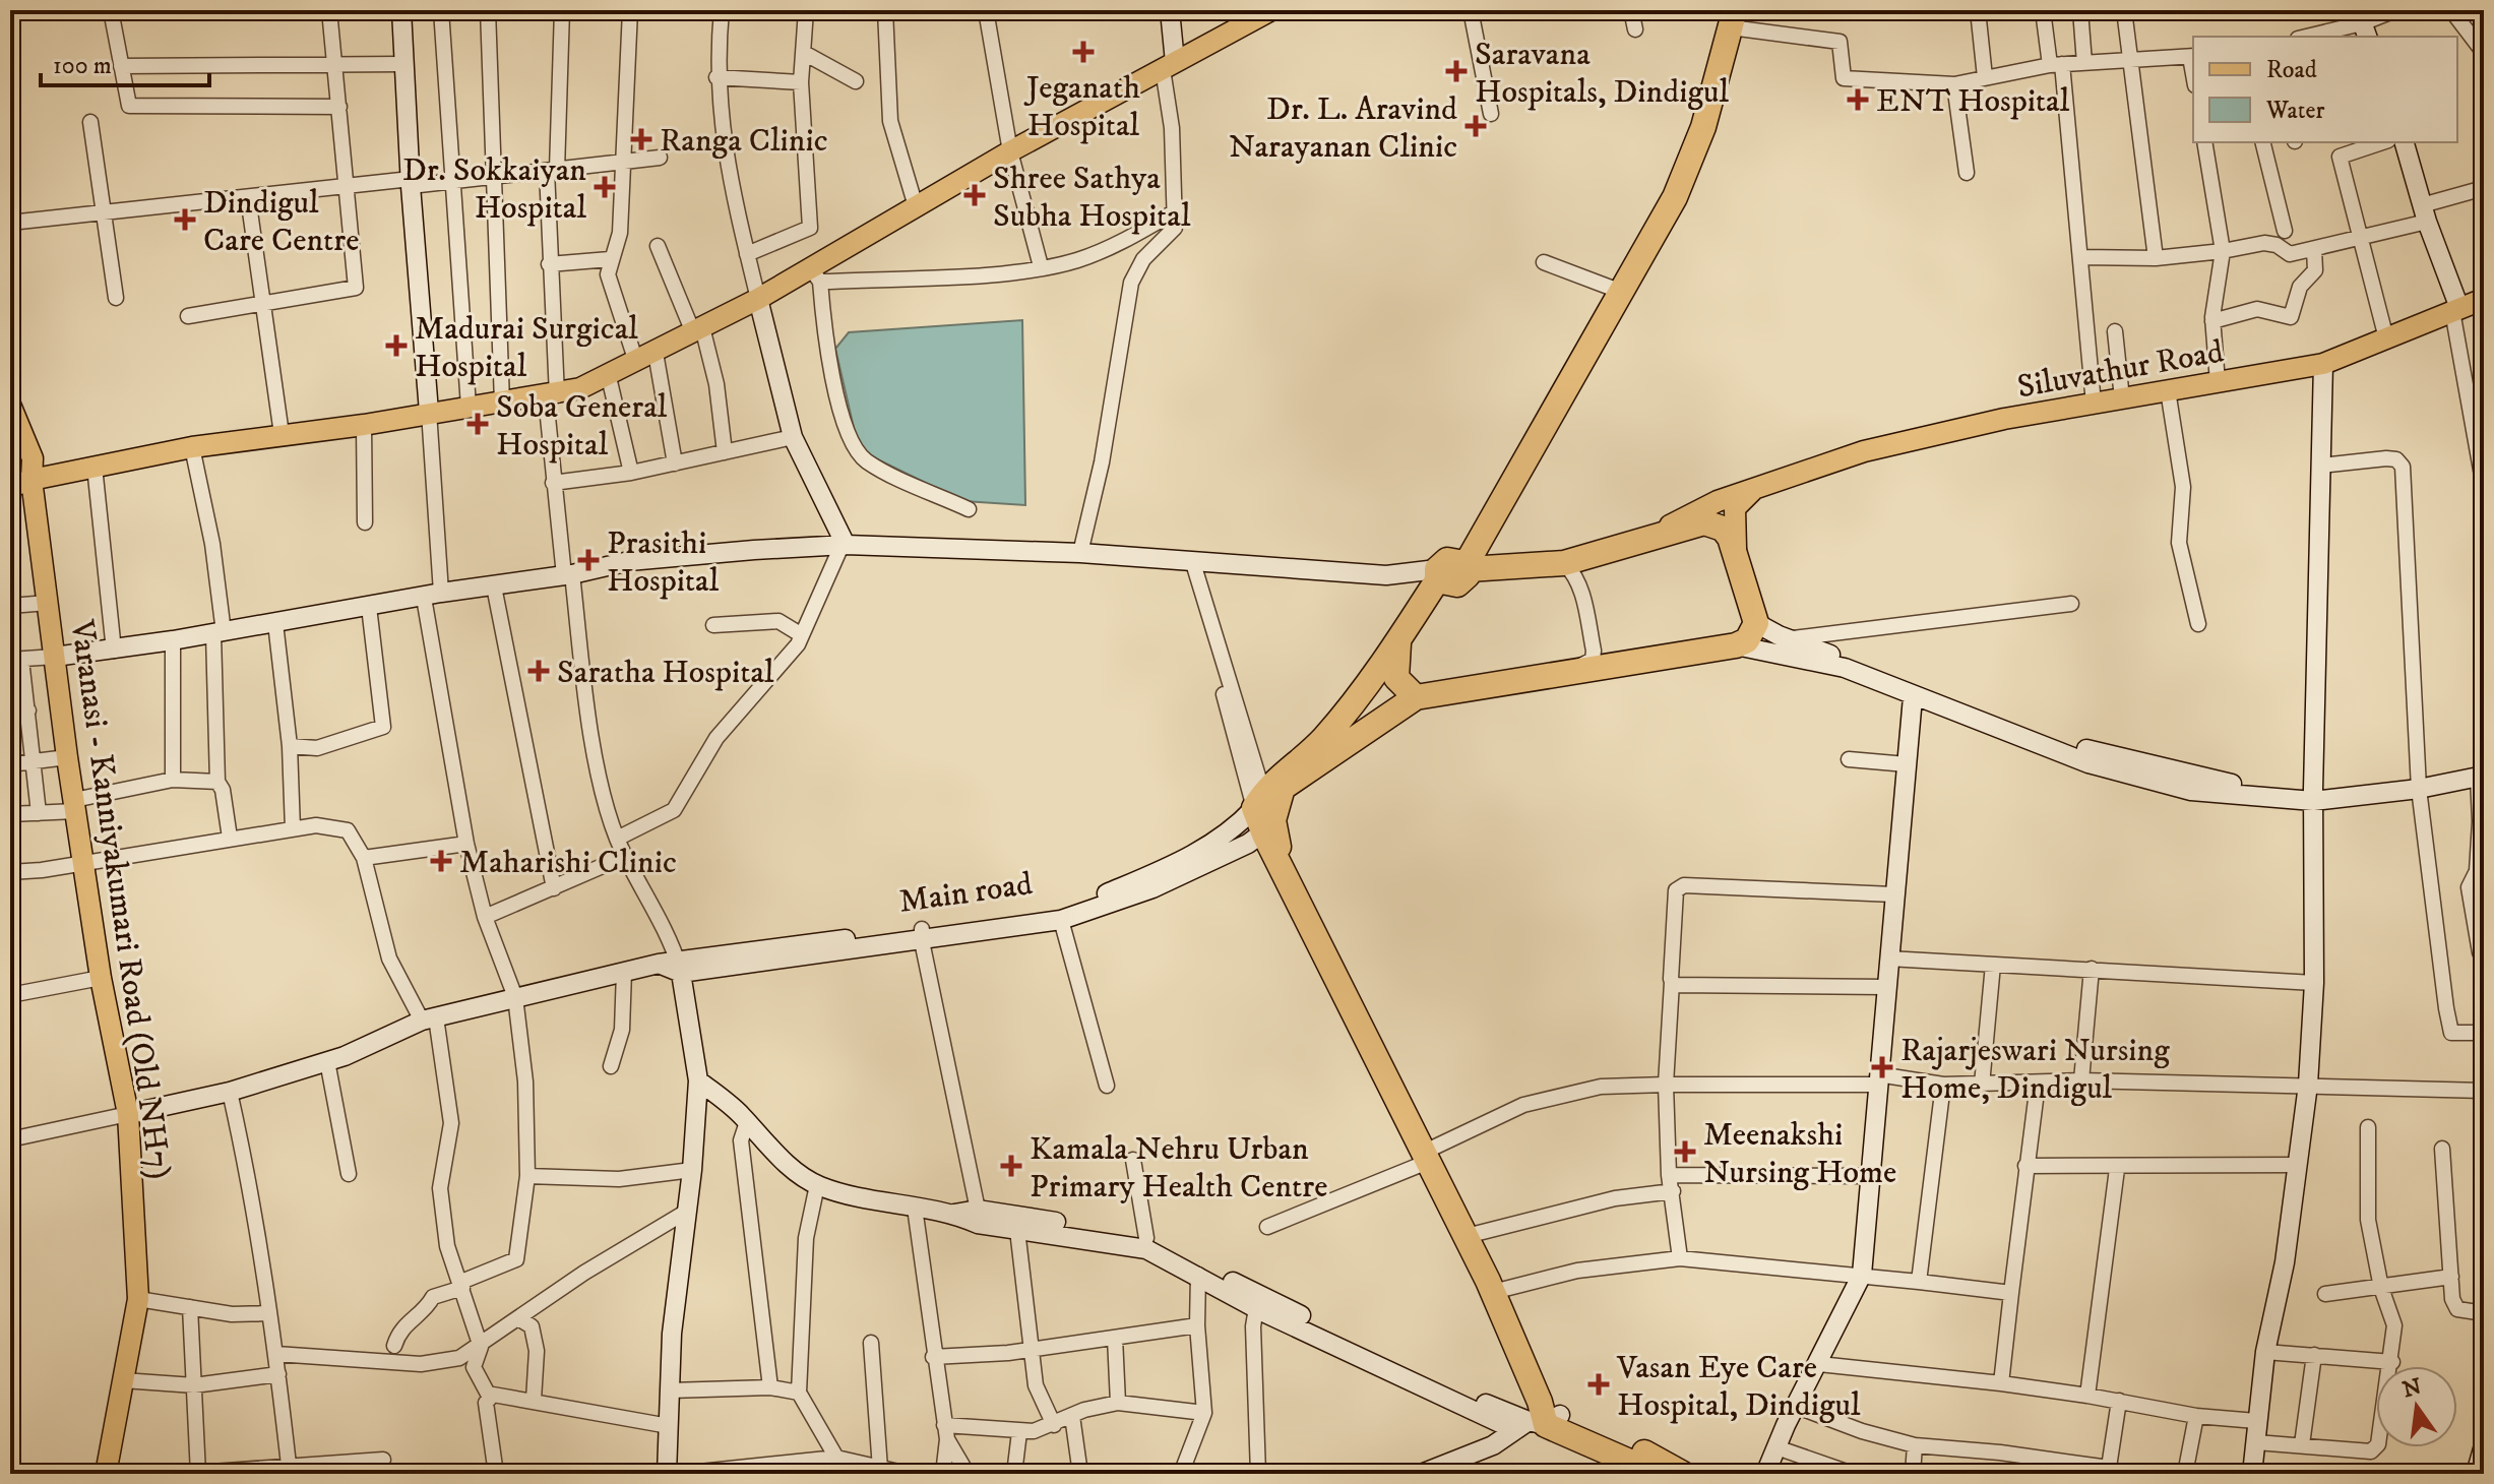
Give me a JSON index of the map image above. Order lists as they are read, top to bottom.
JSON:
{
  "streets": {
    "main road": ["Siluvathur Road", "Main road", "Varanasi - Kanniyakumari Road (Old NH7)"]
  },
  "crossings": [
    ["Main road", "Varanasi - Kanniyakumari Road (Old NH7)"]
  ],
  "places": {
    "health": [
      "Jeganath Hospital",
      "Saravana Hospitals, Dindigul",
      "ENT Hospital",
      "Dr. L. Aravind Narayanan Clinic",
      "Ranga Clinic",
      "Dr. Sokkaiyan Hospital",
      "Shree Sathya Subha Hospital",
      "Dindigul Care Centre",
      "Madurai Surgical Hospital",
      "Soba General Hospital",
      "Prasithi Hospital",
      "Saratha Hospital",
      "Maharishi Clinic",
      "Rajarjeswari Nursing Home, Dindigul",
      "Meenakshi Nursing Home",
      "Kamala Nehru Urban Primary Health Centre",
      "Vasan Eye Care Hospital, Dindigul"
    ]
  },
  "legend": ["Road", "Water"],
  "scale_bar": "100 m",
  "north": "top"
}
